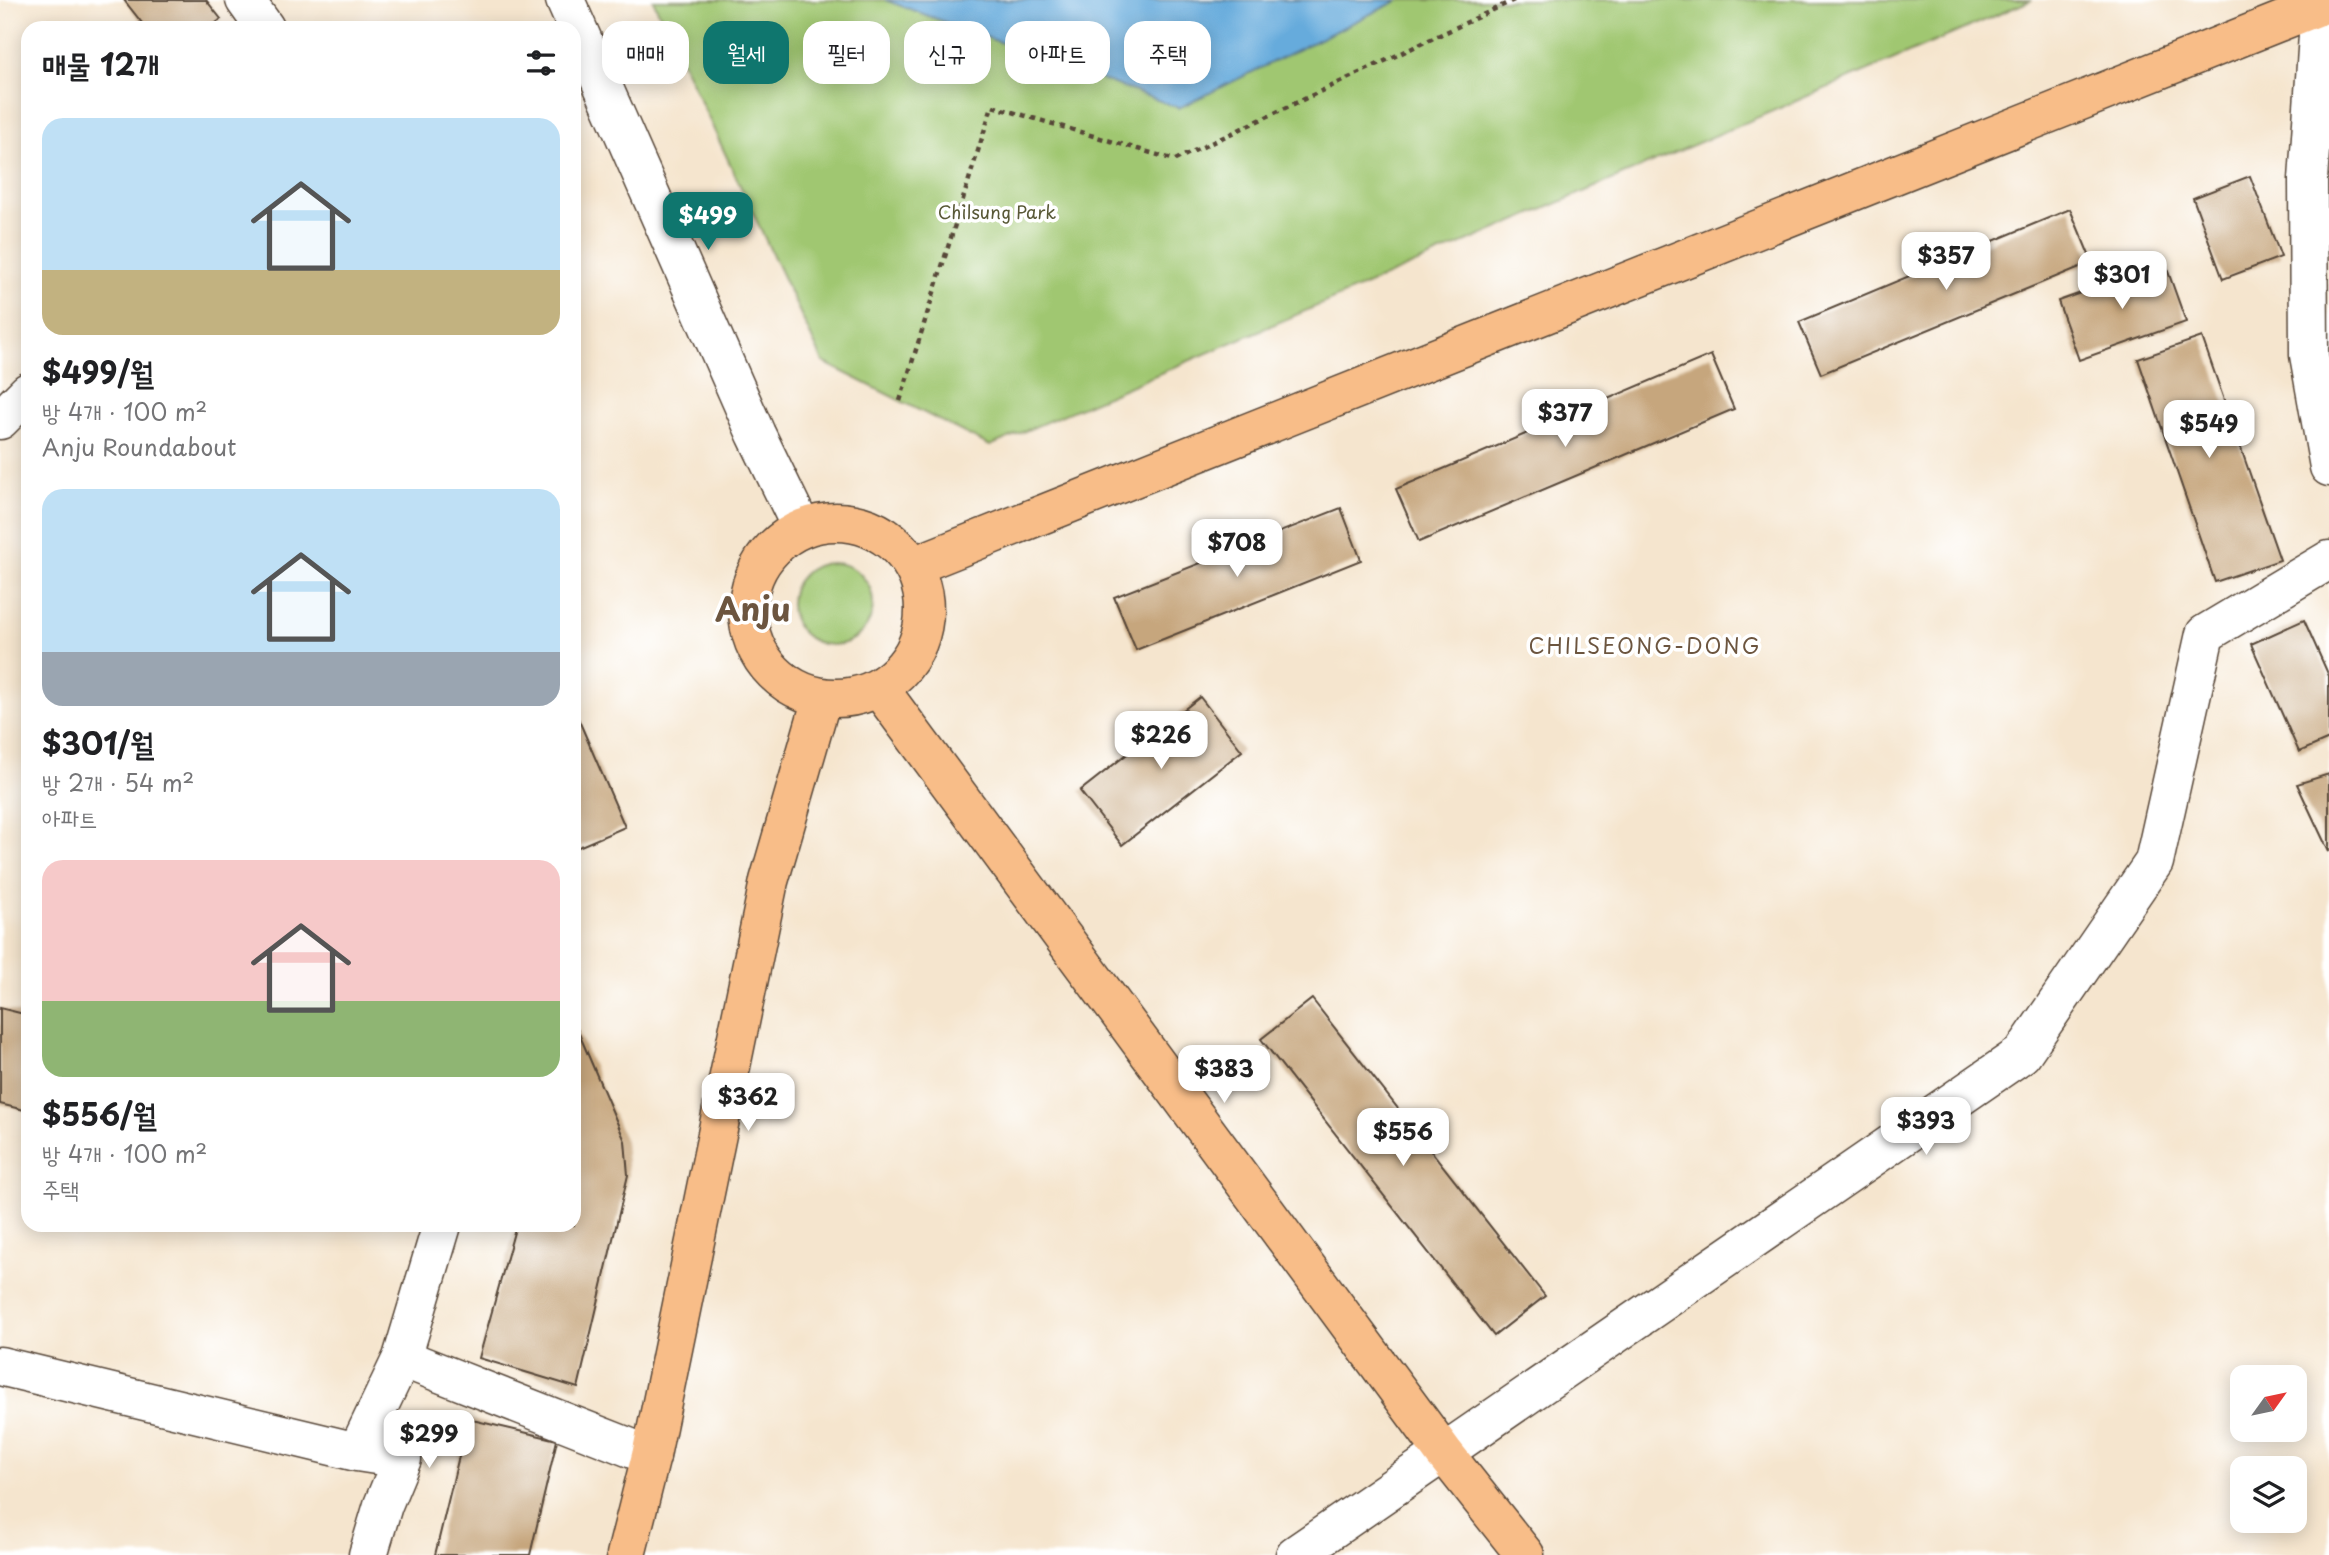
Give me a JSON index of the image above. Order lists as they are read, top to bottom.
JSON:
{
  "districts": ["Anju", "CHILSEONG-DONG"],
  "parks": ["Chilsung Park"],
  "north": "top right",
  "page": {
    "chip": [
      "매매",
      "월세",
      "필터",
      "신규",
      "아파트",
      "주택"
    ],
    "heading": "매물 12개",
    "list": [
      {
        "name": "$499/월",
        "note": "방 4개 · 100 m² · Anju Roundabout"
      },
      {
        "name": "$301/월",
        "note": "방 2개 · 54 m² · 아파트"
      },
      {
        "name": "$556/월",
        "note": "방 4개 · 100 m² · 주택"
      }
    ],
    "price": [
      "$499",
      "$357",
      "$301",
      "$377",
      "$549",
      "$708",
      "$226",
      "$383",
      "$362",
      "$393",
      "$556",
      "$299"
    ]
  }
}
